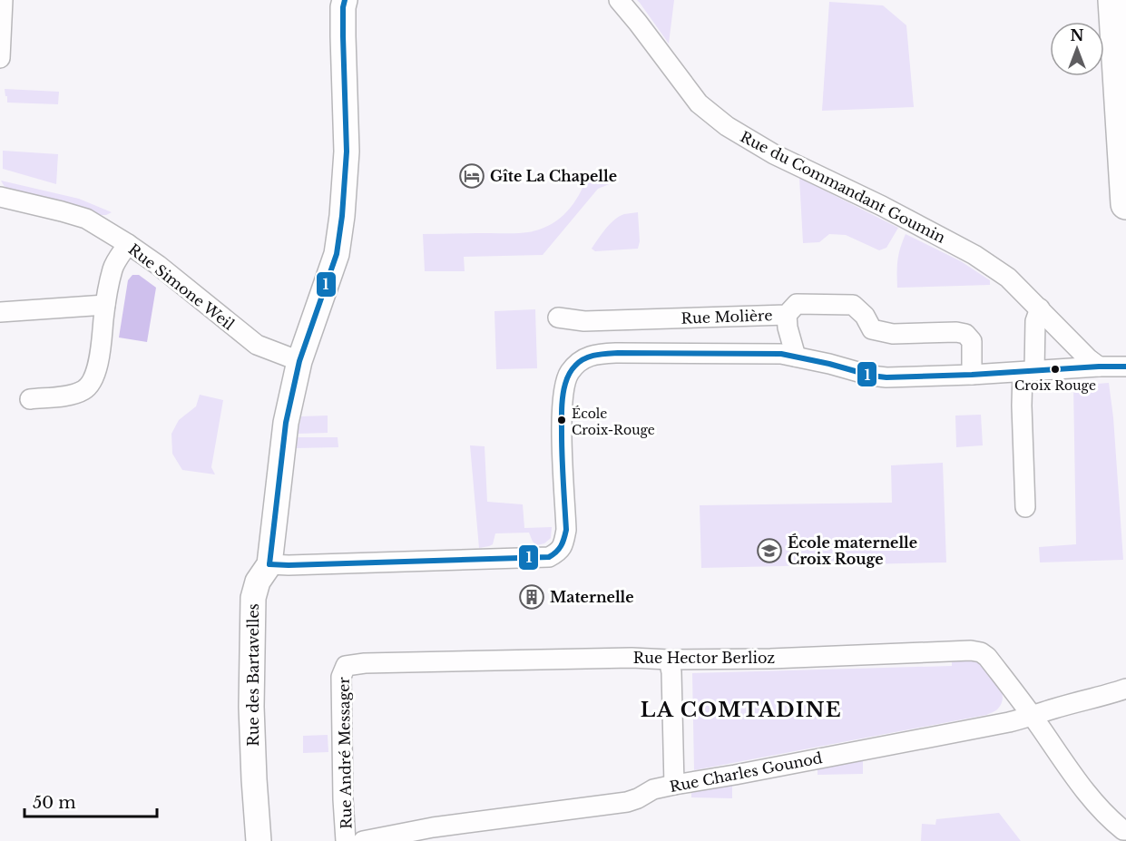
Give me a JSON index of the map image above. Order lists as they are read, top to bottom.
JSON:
{
  "streets": {
    "street": [
      "Rue du Commandant Goumin",
      "Rue Simone Weil",
      "Rue Molière",
      "Rue Hector Berlioz",
      "Rue des Bartavelles",
      "Rue André Messager",
      "Rue Charles Gounod"
    ]
  },
  "crossings": [
    ["Rue Simone Weil", "Rue des Bartavelles"],
    ["Rue Hector Berlioz", "Rue André Messager"],
    ["Rue Hector Berlioz", "Rue Charles Gounod"]
  ],
  "districts": ["LA COMTADINE"],
  "places": {
    "hotel": ["Gîte La Chapelle"],
    "other": ["Croix Rouge", "École Croix-Rouge"],
    "school or university": ["École maternelle Croix Rouge"],
    "building": ["Maternelle"]
  },
  "lines": ["transit line 1"],
  "scale_bar": "50 m",
  "north": "top"
}
